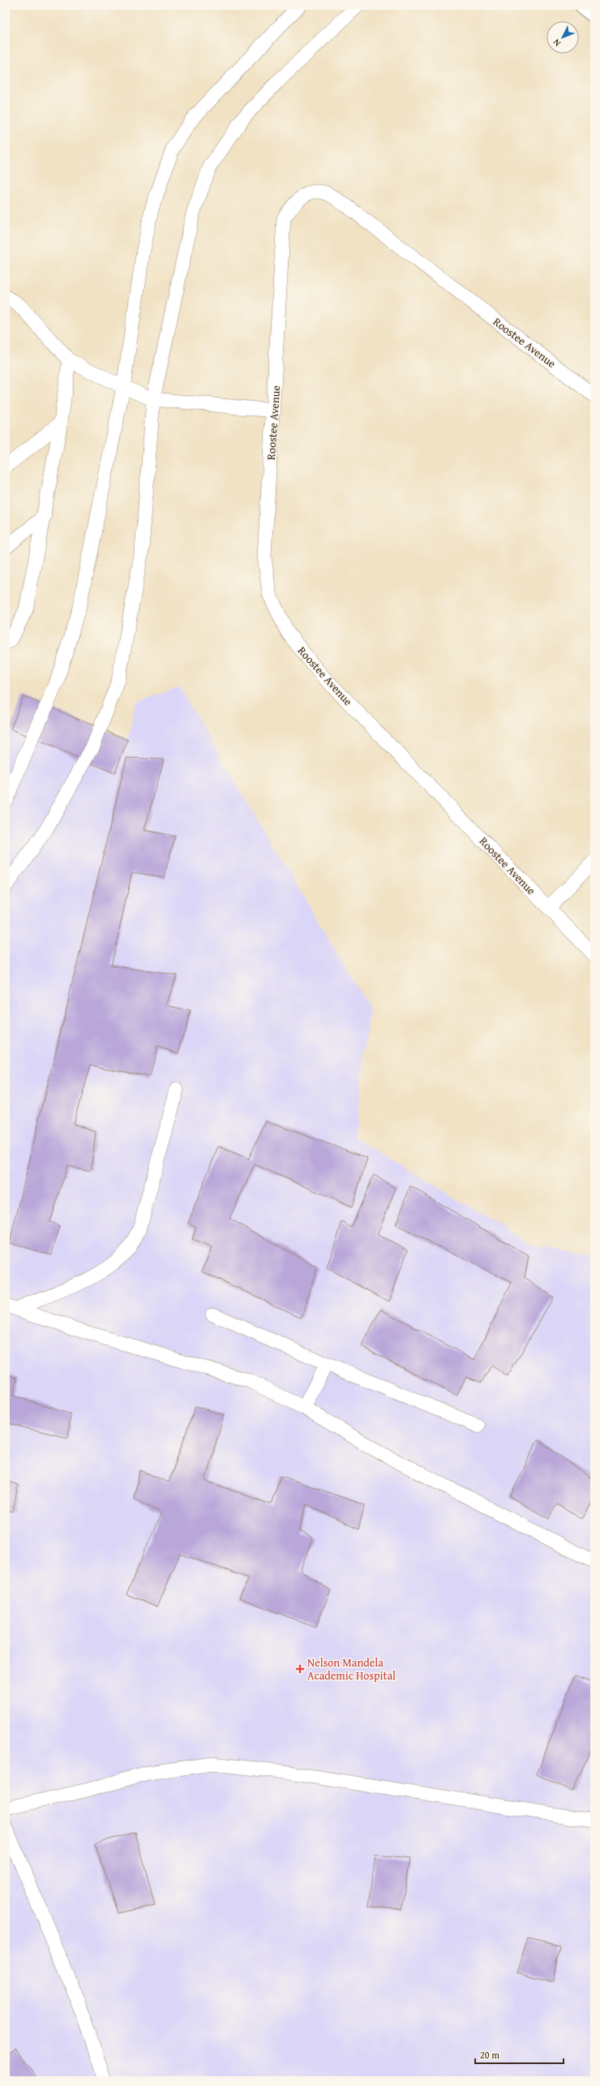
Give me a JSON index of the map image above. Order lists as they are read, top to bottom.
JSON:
{
  "streets": {
    "lane": ["Roostee Avenue"]
  },
  "places": {
    "health": ["Nelson Mandela Academic Hospital"]
  },
  "scale_bar": "20 m",
  "north": "bottom left"
}
